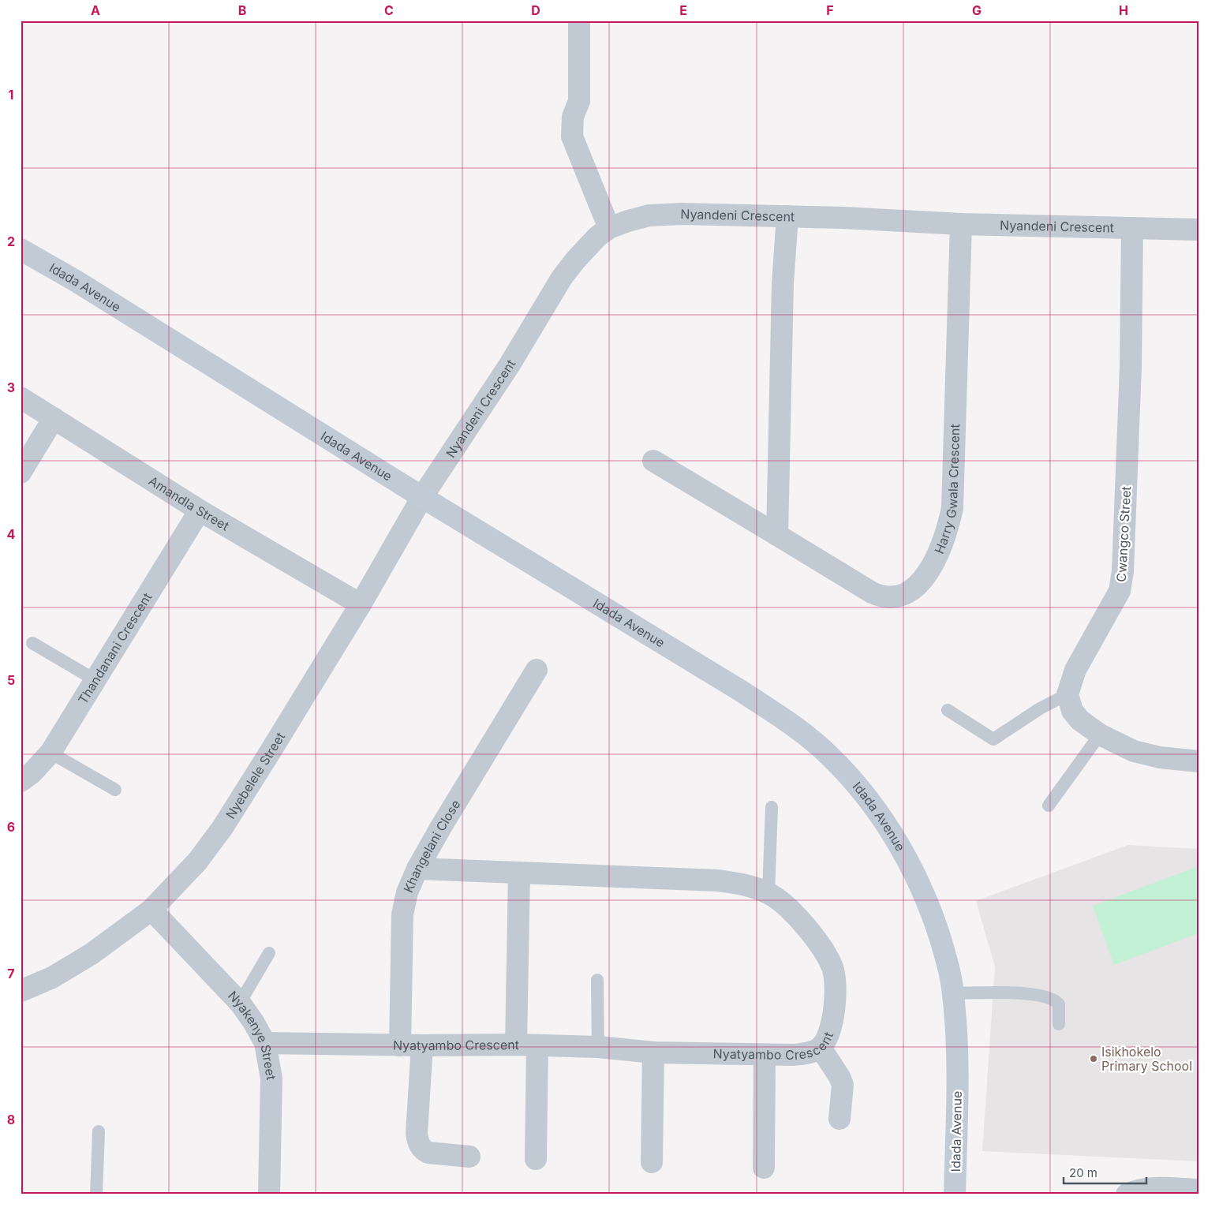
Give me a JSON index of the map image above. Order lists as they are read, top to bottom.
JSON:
{
  "streets": {
    "street": [
      "Nyandeni Crescent",
      "Idada Avenue",
      "Harry Gwala Crescent",
      "Amandla Street",
      "Cwangco Street",
      "Thandanani Crescent",
      "Nyebelele Street",
      "Khangelani Close",
      "Nyakenye Street",
      "Nyatyambo Crescent"
    ]
  },
  "crossings": [
    ["Nyandeni Crescent", "Idada Avenue"],
    ["Nyandeni Crescent", "Harry Gwala Crescent"],
    ["Nyandeni Crescent", "Cwangco Street"],
    ["Nyandeni Crescent", "Nyebelele Street"],
    ["Idada Avenue", "Nyebelele Street"],
    ["Amandla Street", "Thandanani Crescent"],
    ["Amandla Street", "Nyebelele Street"],
    ["Nyebelele Street", "Nyakenye Street"],
    ["Khangelani Close", "Nyatyambo Crescent"],
    ["Nyakenye Street", "Nyatyambo Crescent"]
  ],
  "places": ["Isikhokelo Primary School"],
  "scale_bar": "20 m",
  "grid": {
    "columns": [
      "A",
      "B",
      "C",
      "D",
      "E",
      "F",
      "G",
      "H"
    ],
    "rows": [
      "1",
      "2",
      "3",
      "4",
      "5",
      "6",
      "7",
      "8"
    ]
  }
}
